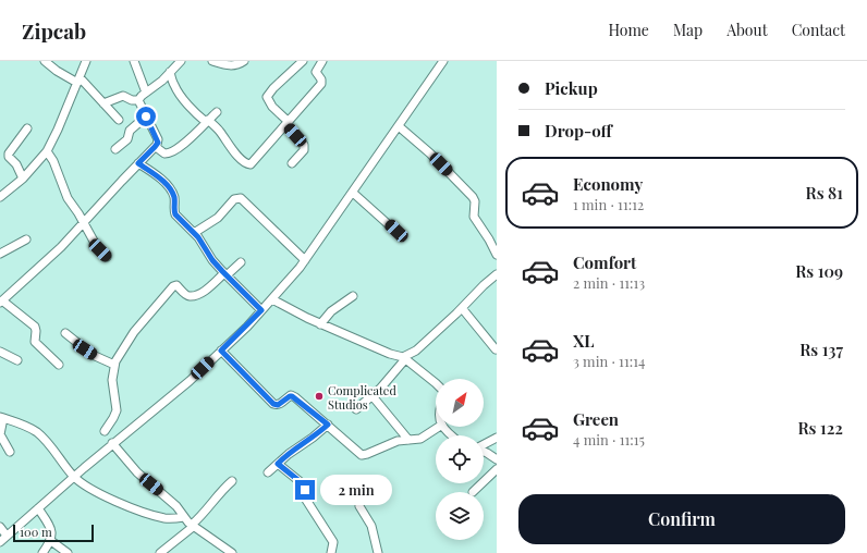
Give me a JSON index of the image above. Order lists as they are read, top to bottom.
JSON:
{
  "places": ["Complicated Studios"],
  "scale_bar": "100 m",
  "north": "top right",
  "page": {
    "header": "Zipcab",
    "nav": [
      "Home",
      "Map",
      "About",
      "Contact"
    ],
    "banner": ["Pickup", "Drop-off"],
    "list": [
      {
        "name": "Economy",
        "note": "1 min · 11:12",
        "value": "Rs 81"
      },
      {
        "name": "Comfort",
        "note": "2 min · 11:13",
        "value": "Rs 109"
      },
      {
        "name": "XL",
        "note": "3 min · 11:14",
        "value": "Rs 137"
      },
      {
        "name": "Green",
        "note": "4 min · 11:15",
        "value": "Rs 122"
      }
    ],
    "bubble": "2 min",
    "buttons": "Confirm",
    "scale": "100 m"
  }
}
